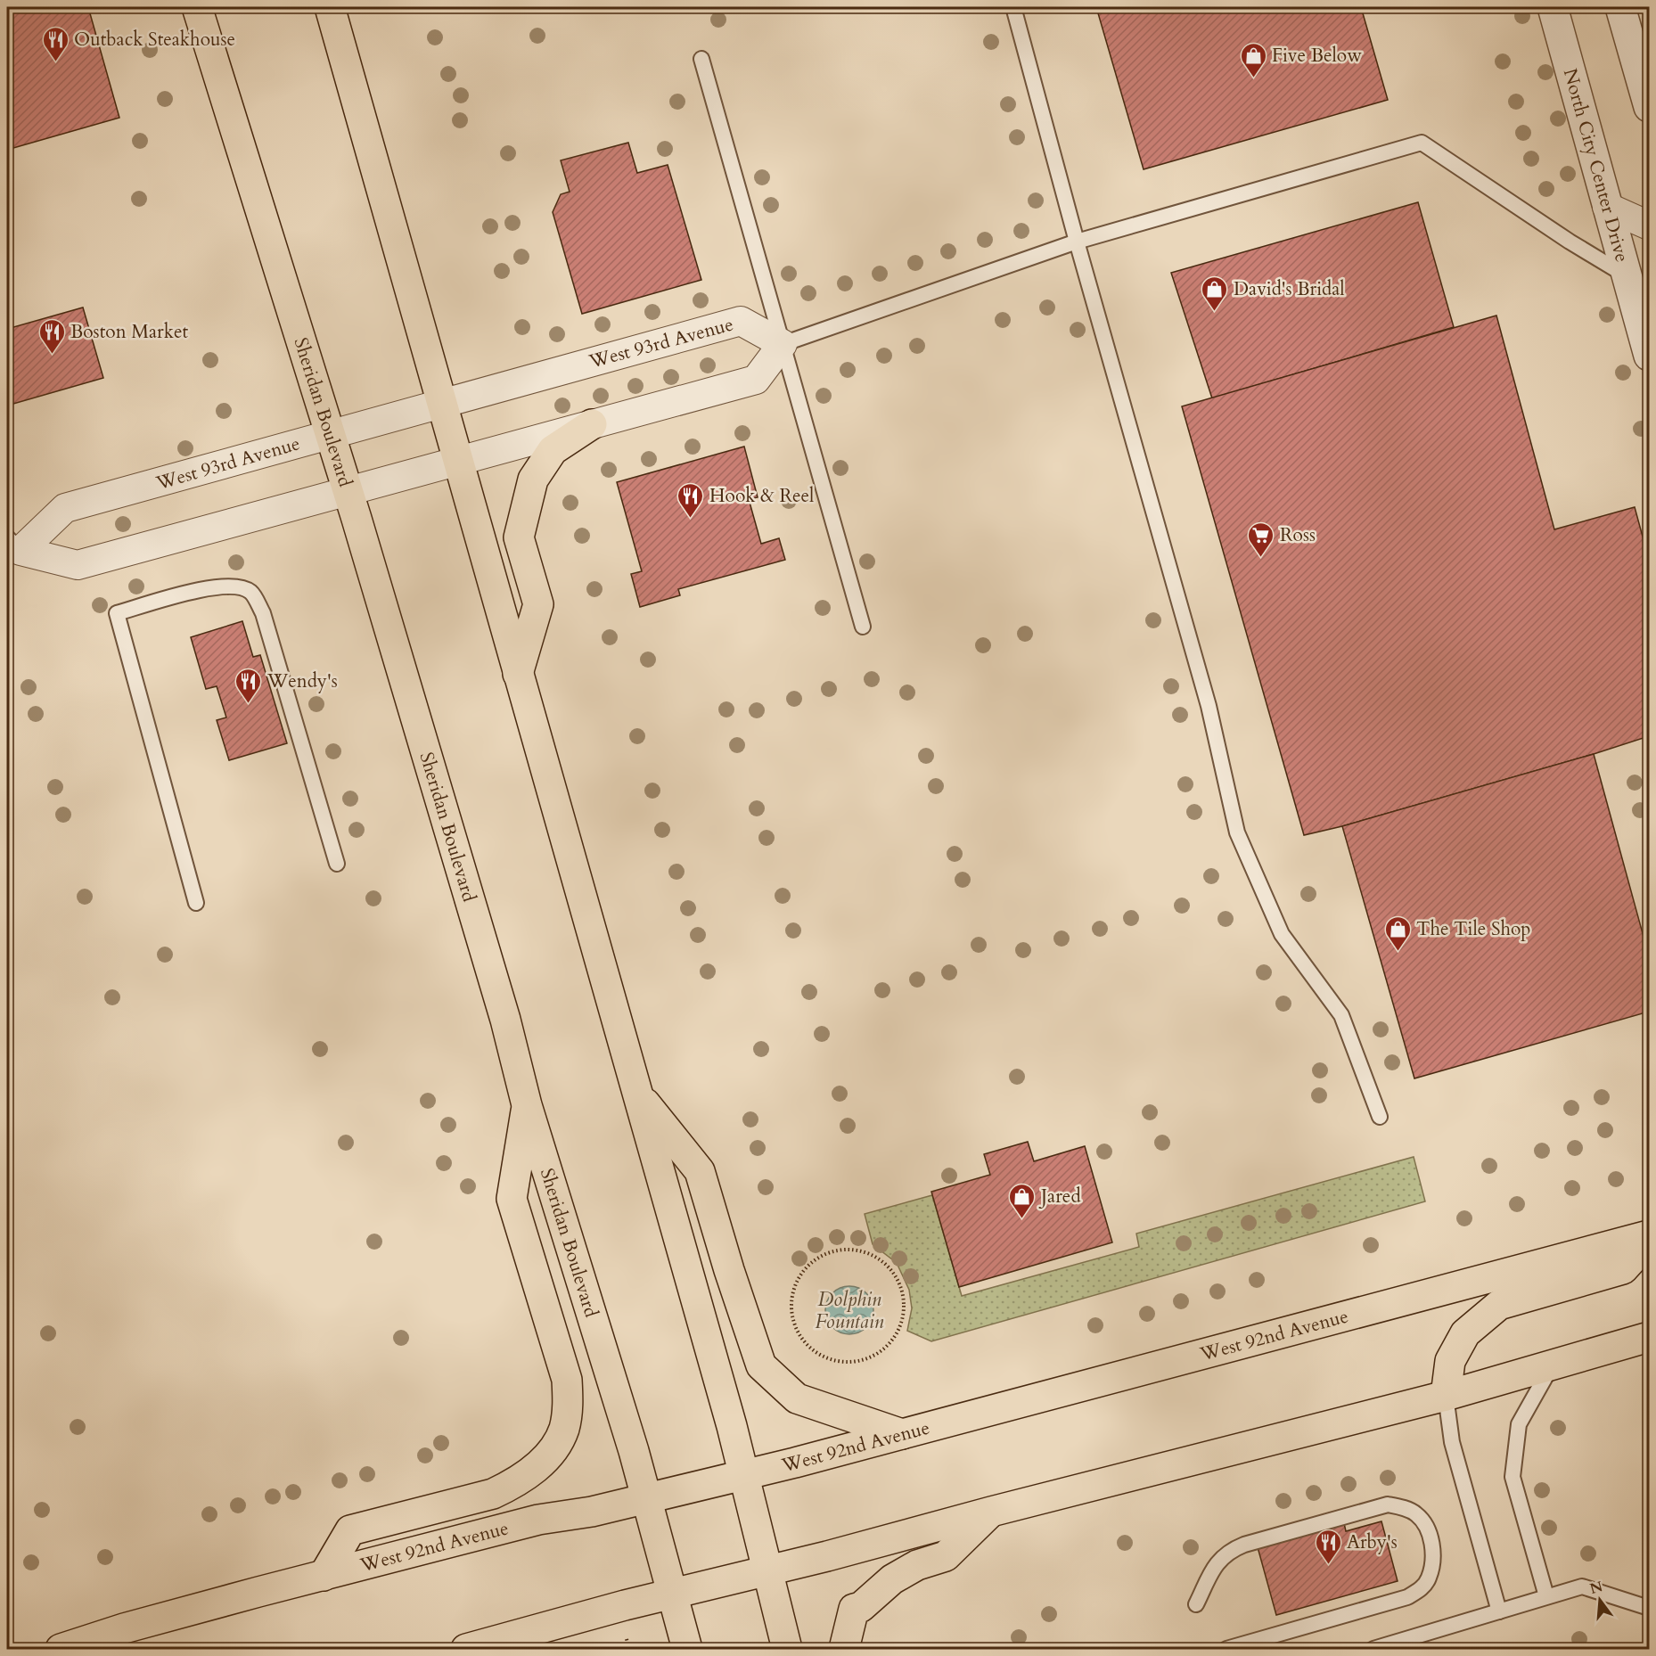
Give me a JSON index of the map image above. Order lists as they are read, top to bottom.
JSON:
{
  "streets": {
    "main road": ["Sheridan Boulevard", "West 92nd Avenue"],
    "street": ["North City Center Drive", "West 93rd Avenue"]
  },
  "crossings": [
    ["West 93rd Avenue", "Sheridan Boulevard"],
    ["Sheridan Boulevard", "West 92nd Avenue"]
  ],
  "water": ["Dolphin Fountain"],
  "places": {
    "restaurant": [
      "Outback Steakhouse",
      "Boston Market",
      "Hook & Reel",
      "Wendy's",
      "Arby's"
    ],
    "shop": [
      "Five Below",
      "David's Bridal",
      "The Tile Shop",
      "Jared"
    ],
    "supermarket": ["Ross"]
  },
  "north": "top"
}
